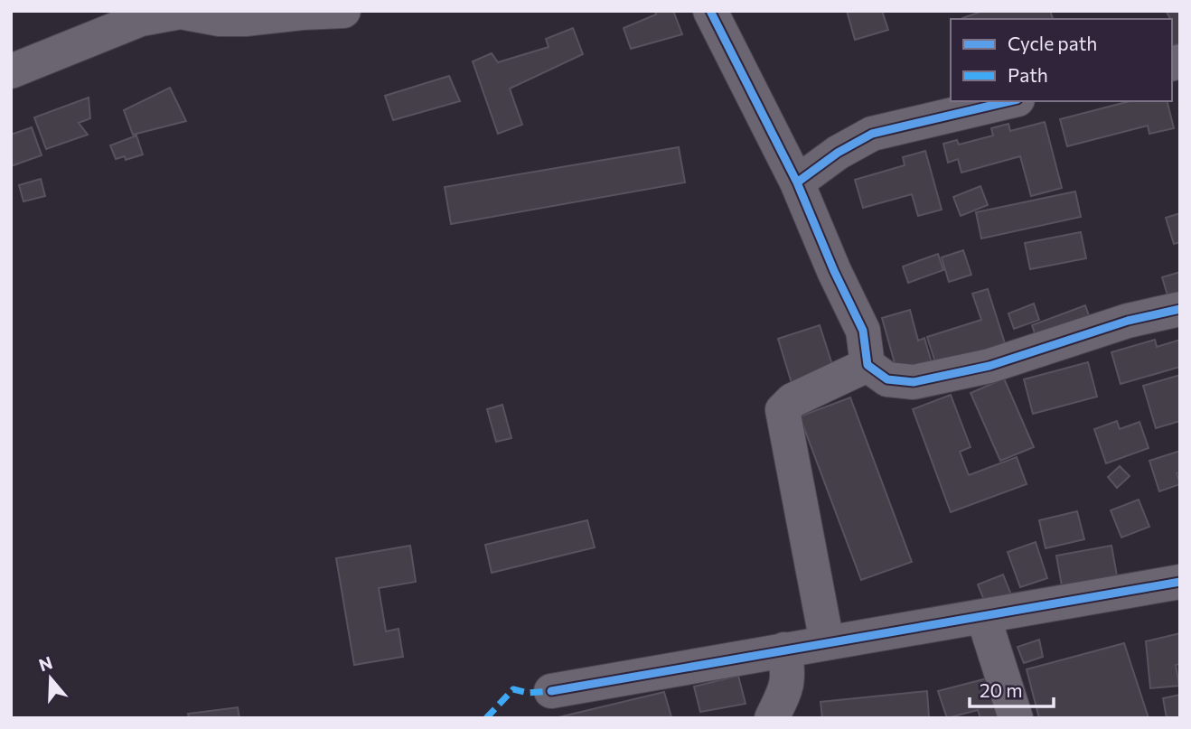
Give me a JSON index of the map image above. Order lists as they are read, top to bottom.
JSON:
{
  "legend": ["Cycle path", "Path"],
  "scale_bar": "20 m",
  "north": "top"
}
